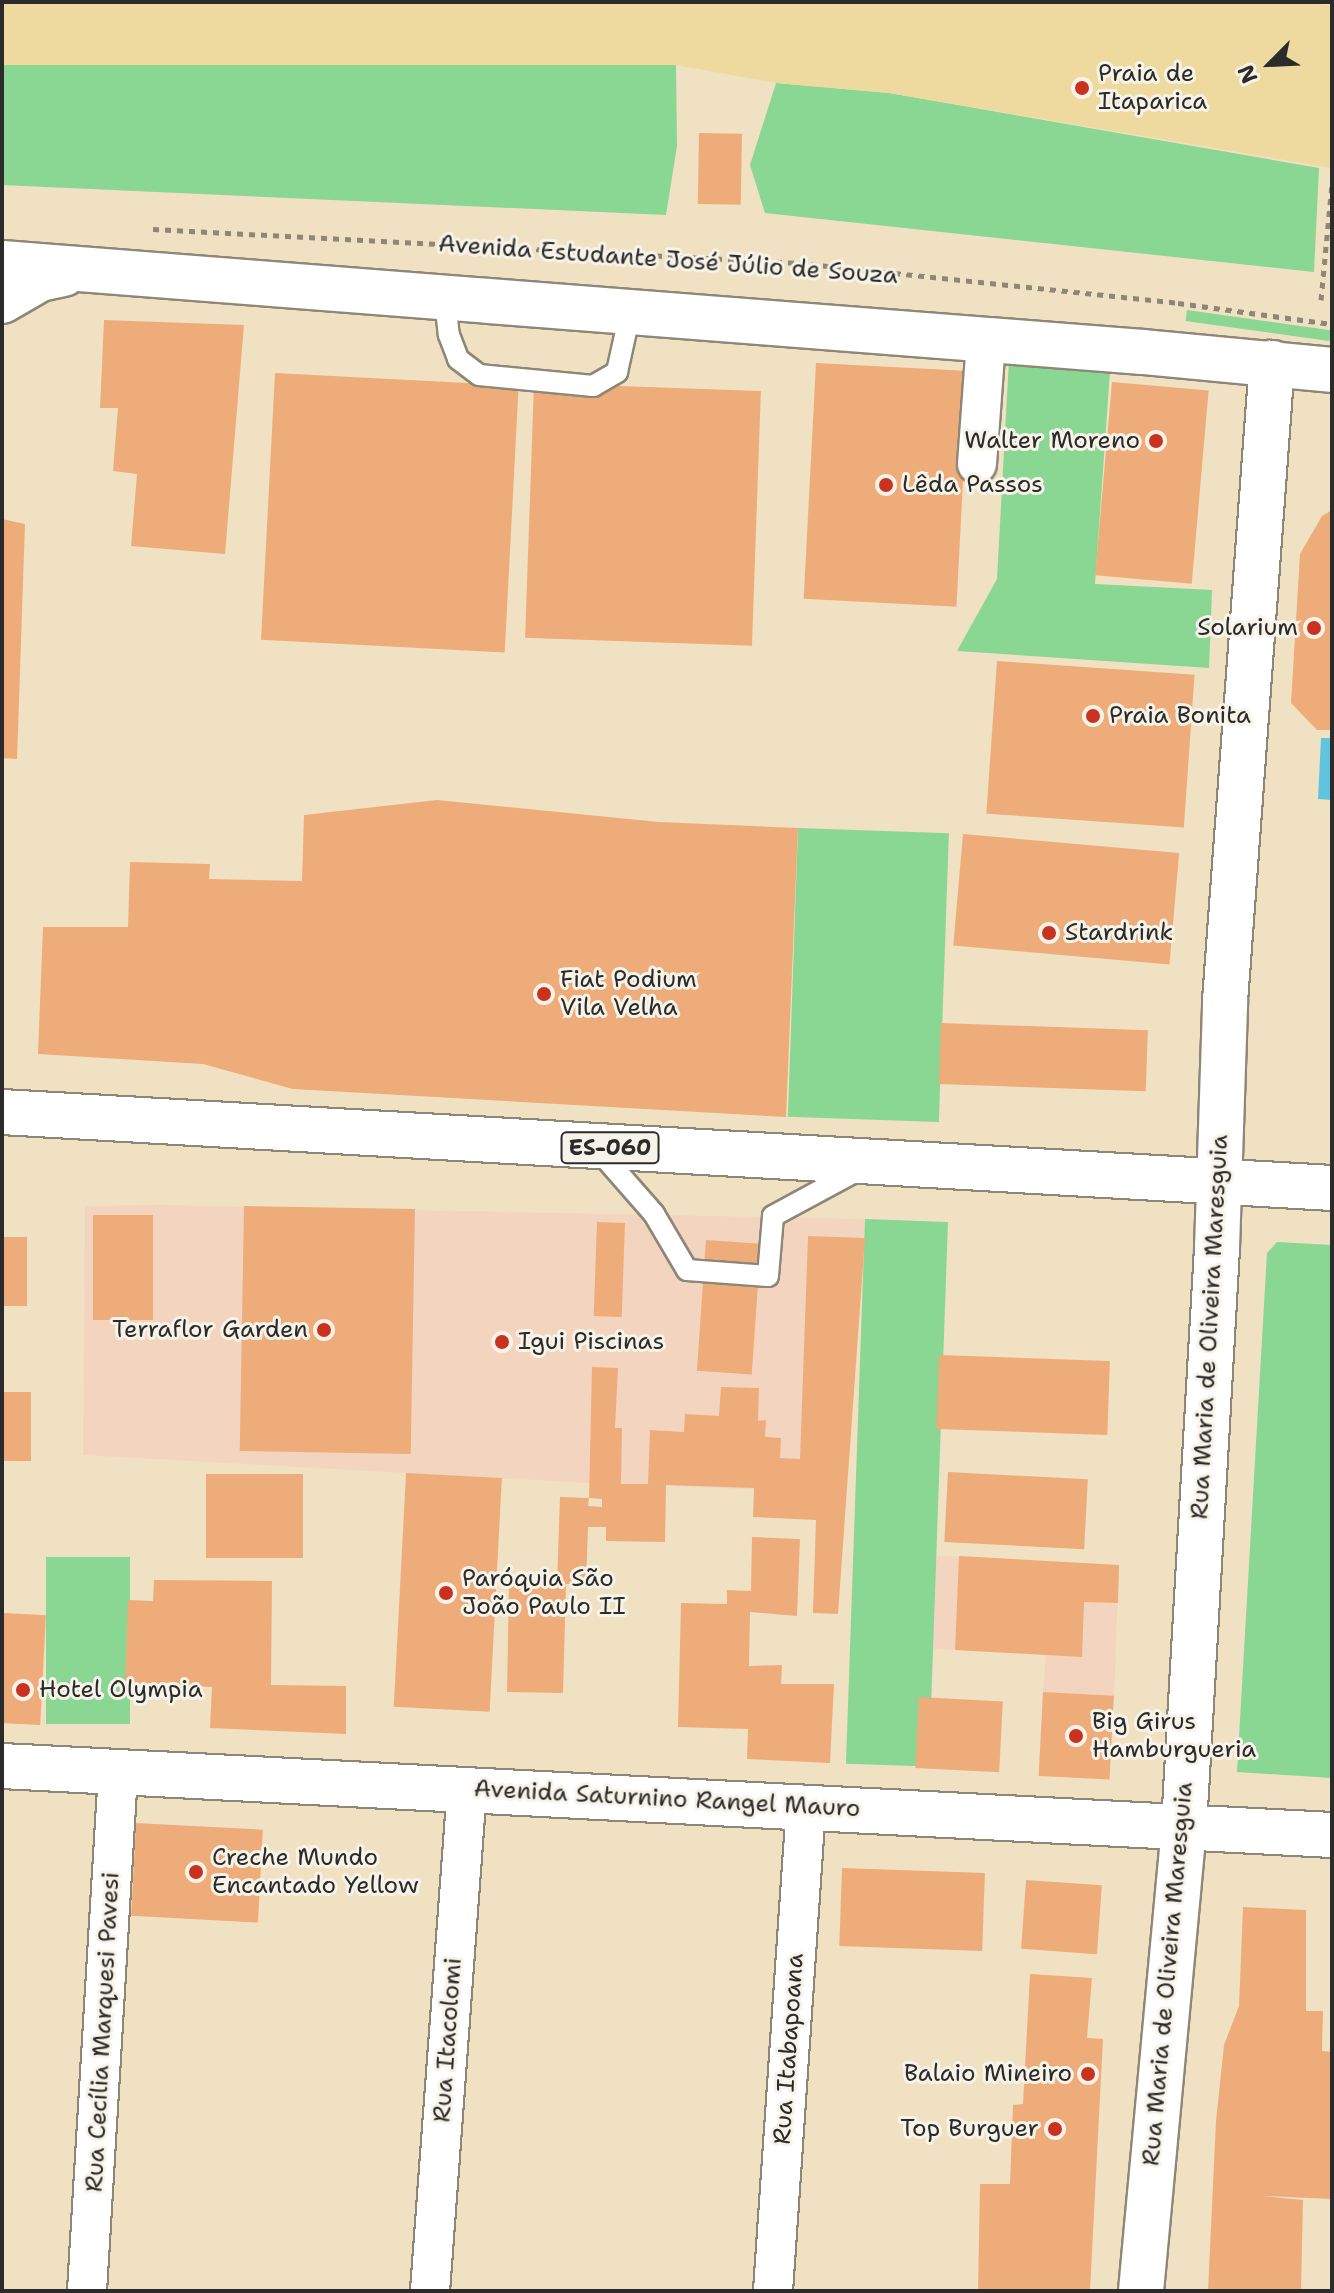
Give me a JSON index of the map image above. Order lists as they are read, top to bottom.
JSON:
{
  "streets": {
    "main road": ["ES-060", "Rua Maria de Oliveira Maresguia", "Avenida Saturnino Rangel Mauro"],
    "street": ["Rua Cecília Marquesi Pavesi", "Rua Itacolomi", "Rua Itabapoana"],
    "path": ["Avenida Estudante José Júlio de Souza"]
  },
  "crossings": [
    ["ES-060", "Rua Maria de Oliveira Maresguia"],
    ["Rua Maria de Oliveira Maresguia", "Avenida Saturnino Rangel Mauro"],
    ["Avenida Saturnino Rangel Mauro", "Rua Cecília Marquesi Pavesi"],
    ["Avenida Saturnino Rangel Mauro", "Rua Itacolomi"],
    ["Avenida Saturnino Rangel Mauro", "Rua Itabapoana"]
  ],
  "places": [
    "Praia de Itaparica",
    "Walter Moreno",
    "Lêda Passos",
    "Solarium",
    "Praia Bonita",
    "Stardrink",
    "Fiat Podium Vila Velha",
    "Terraflor Garden",
    "Igui Piscinas",
    "Paróquia São João Paulo II",
    "Hotel Olympia",
    "Big Girus Hamburgueria",
    "Creche Mundo Encantado Yellow",
    "Balaio Mineiro",
    "Top Burguer"
  ],
  "north": "bottom left"
}
